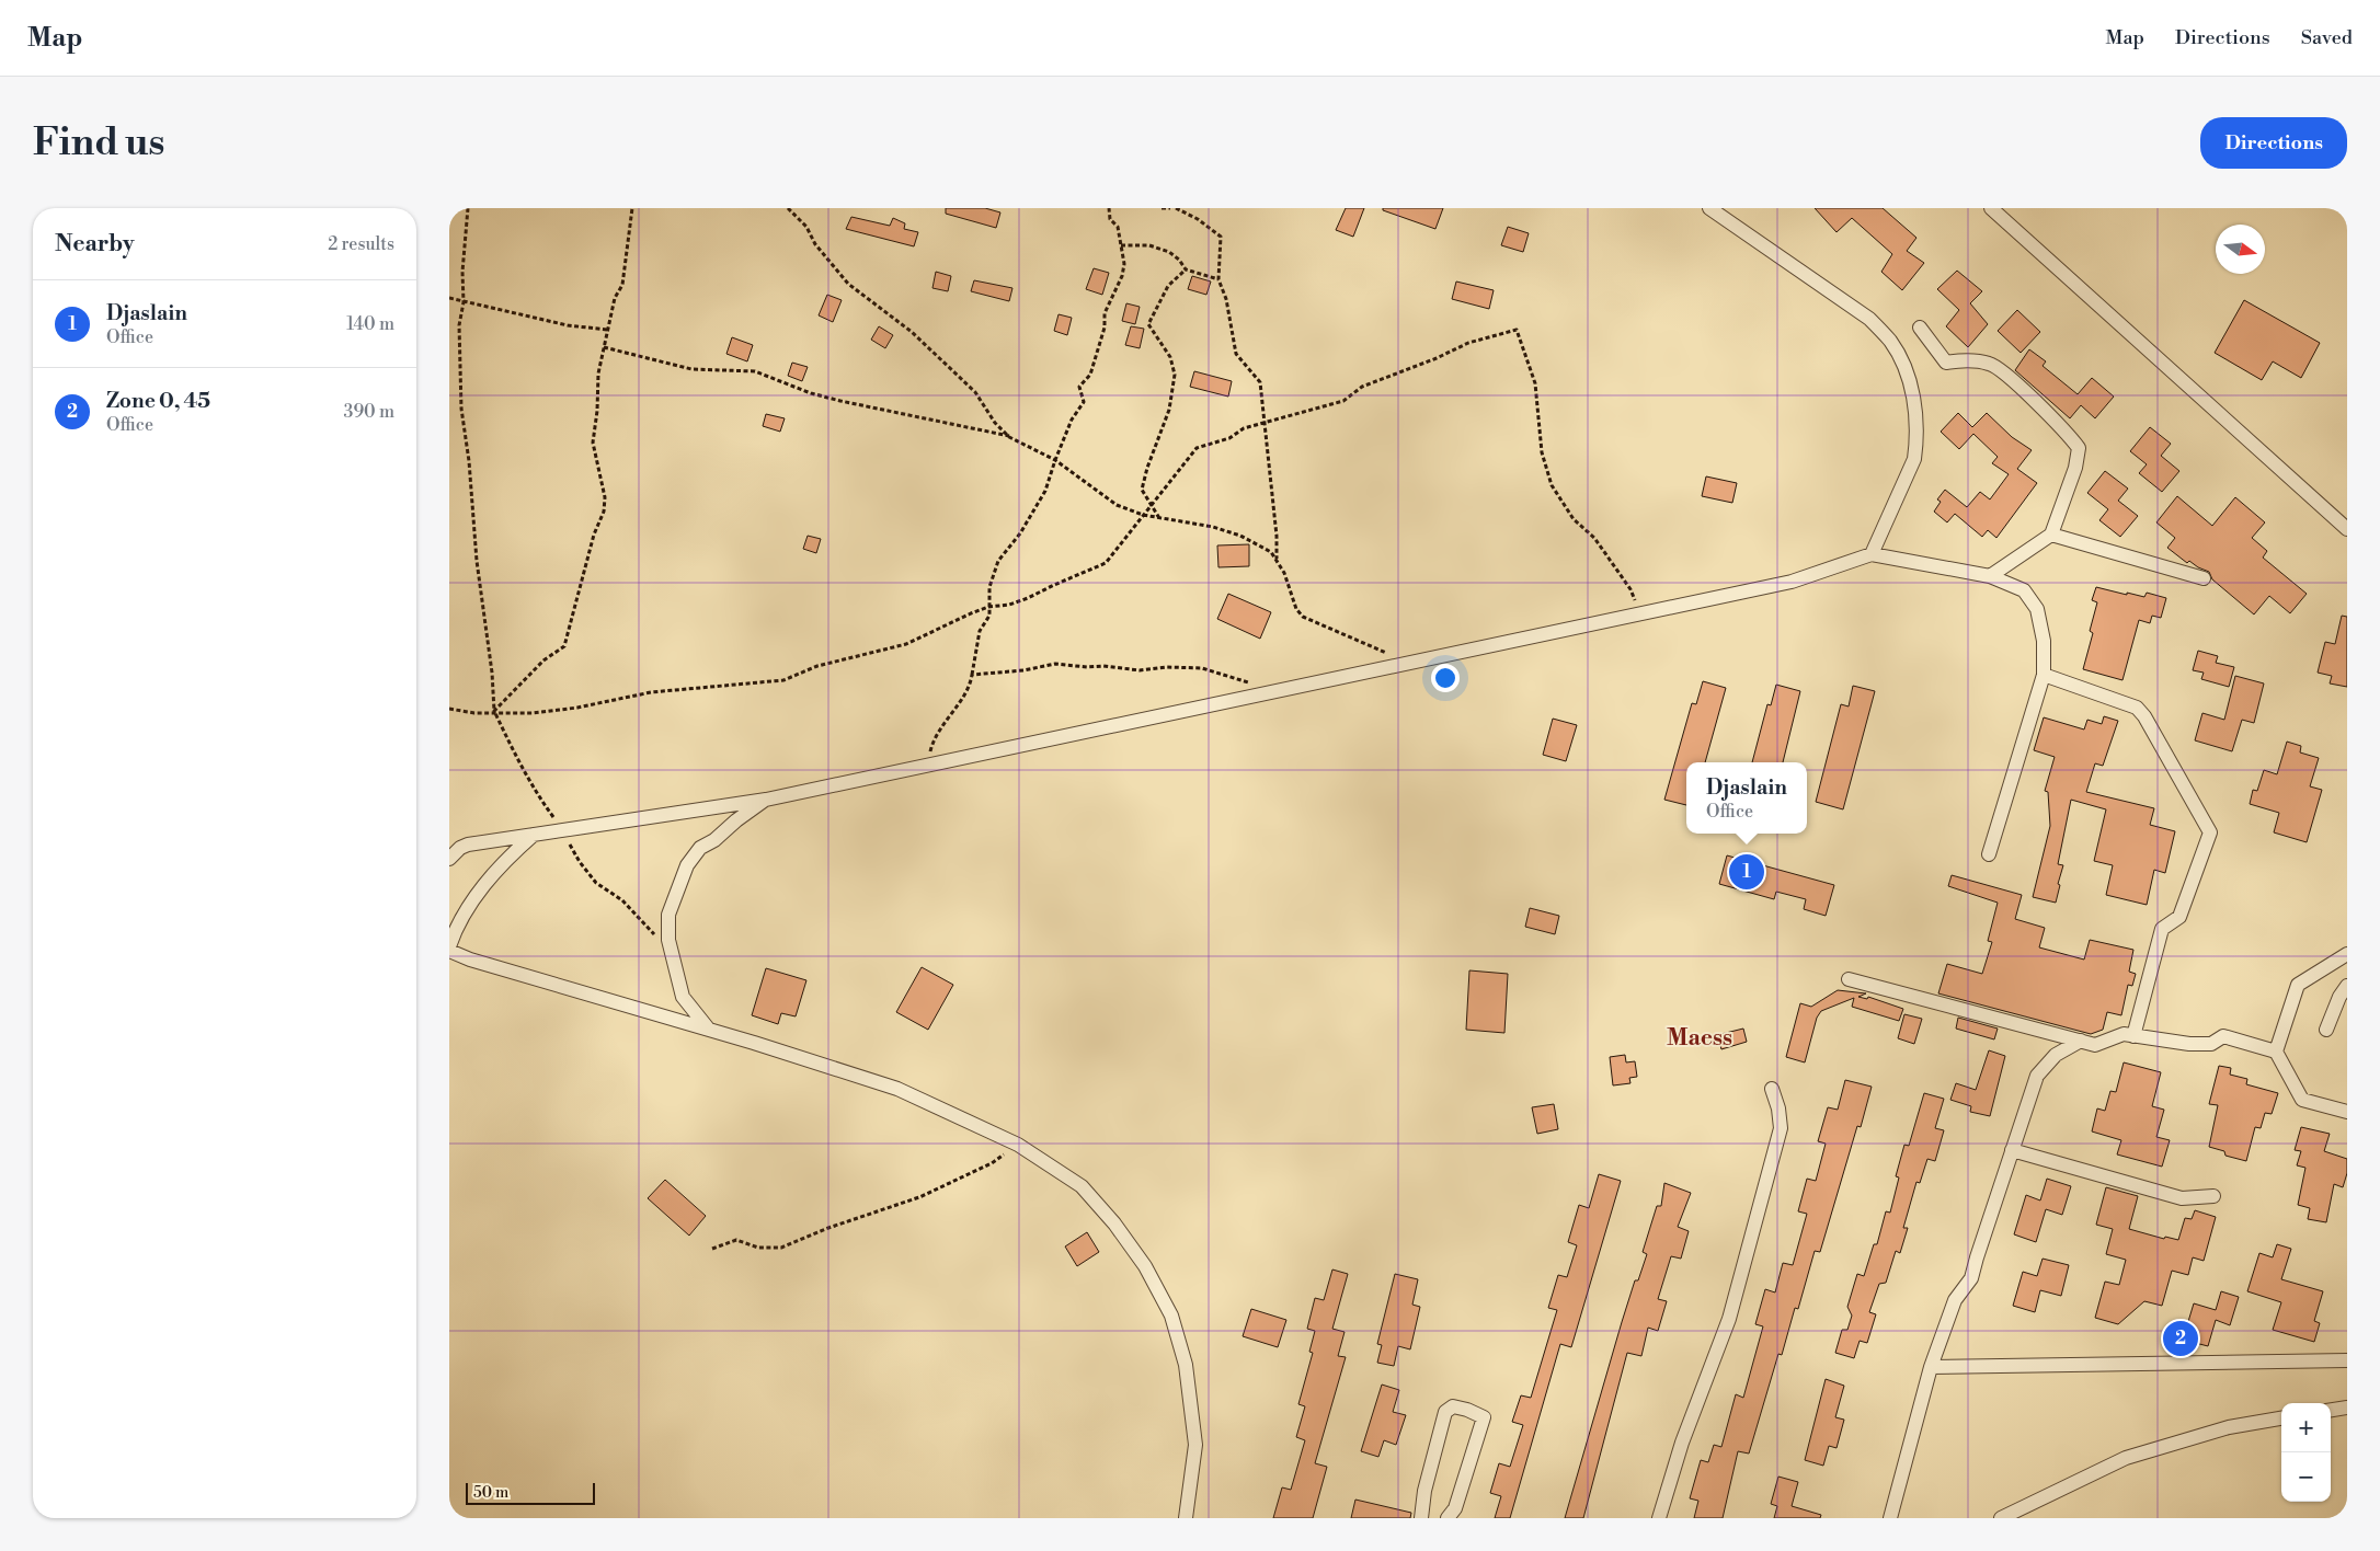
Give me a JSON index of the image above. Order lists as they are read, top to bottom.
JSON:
{
  "districts": ["Maess"],
  "scale_bar": "50 m",
  "north": "right",
  "page": {
    "header": "Map",
    "nav": ["Map", "Directions", "Saved"],
    "buttons": "Directions",
    "title": "Find us",
    "heading": ["Nearby", "2 results"],
    "list": [
      {
        "mark": "1",
        "name": "Djaslain",
        "note": "Office",
        "value": "140 m"
      },
      {
        "mark": "2",
        "name": "Zone 0, 45",
        "note": "Office",
        "value": "390 m"
      }
    ],
    "popup": ["Djaslain", "Office"],
    "pins": ["1", "2"],
    "map_buttons": ["+", "−"],
    "scale": "50 m"
  }
}
